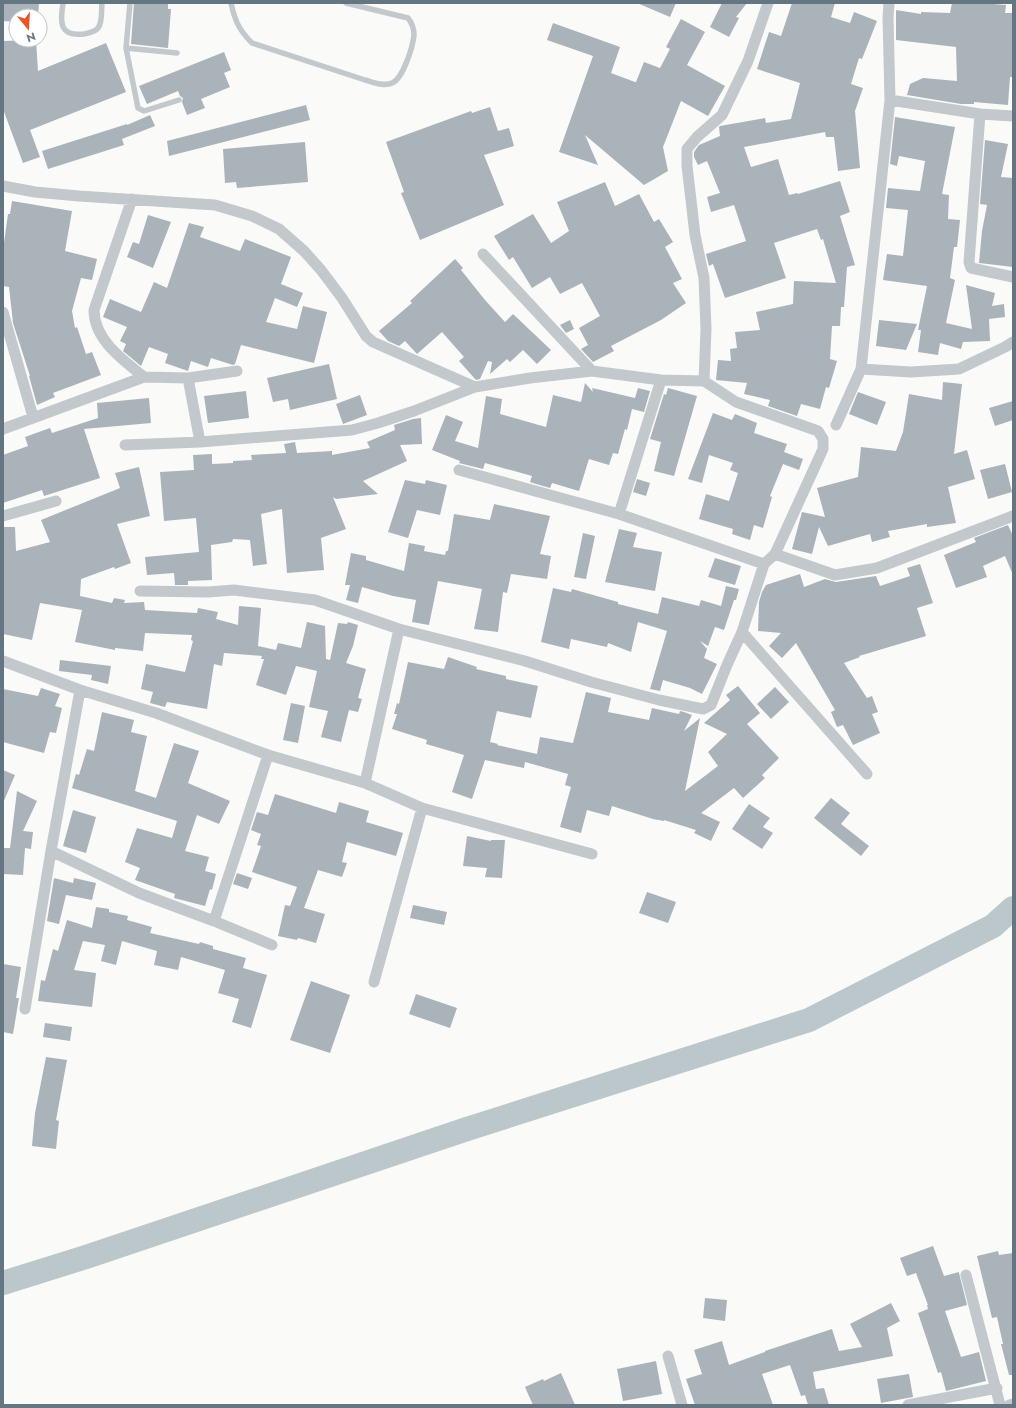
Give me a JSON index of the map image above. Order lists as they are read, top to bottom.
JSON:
{
  "north": "bottom"
}
